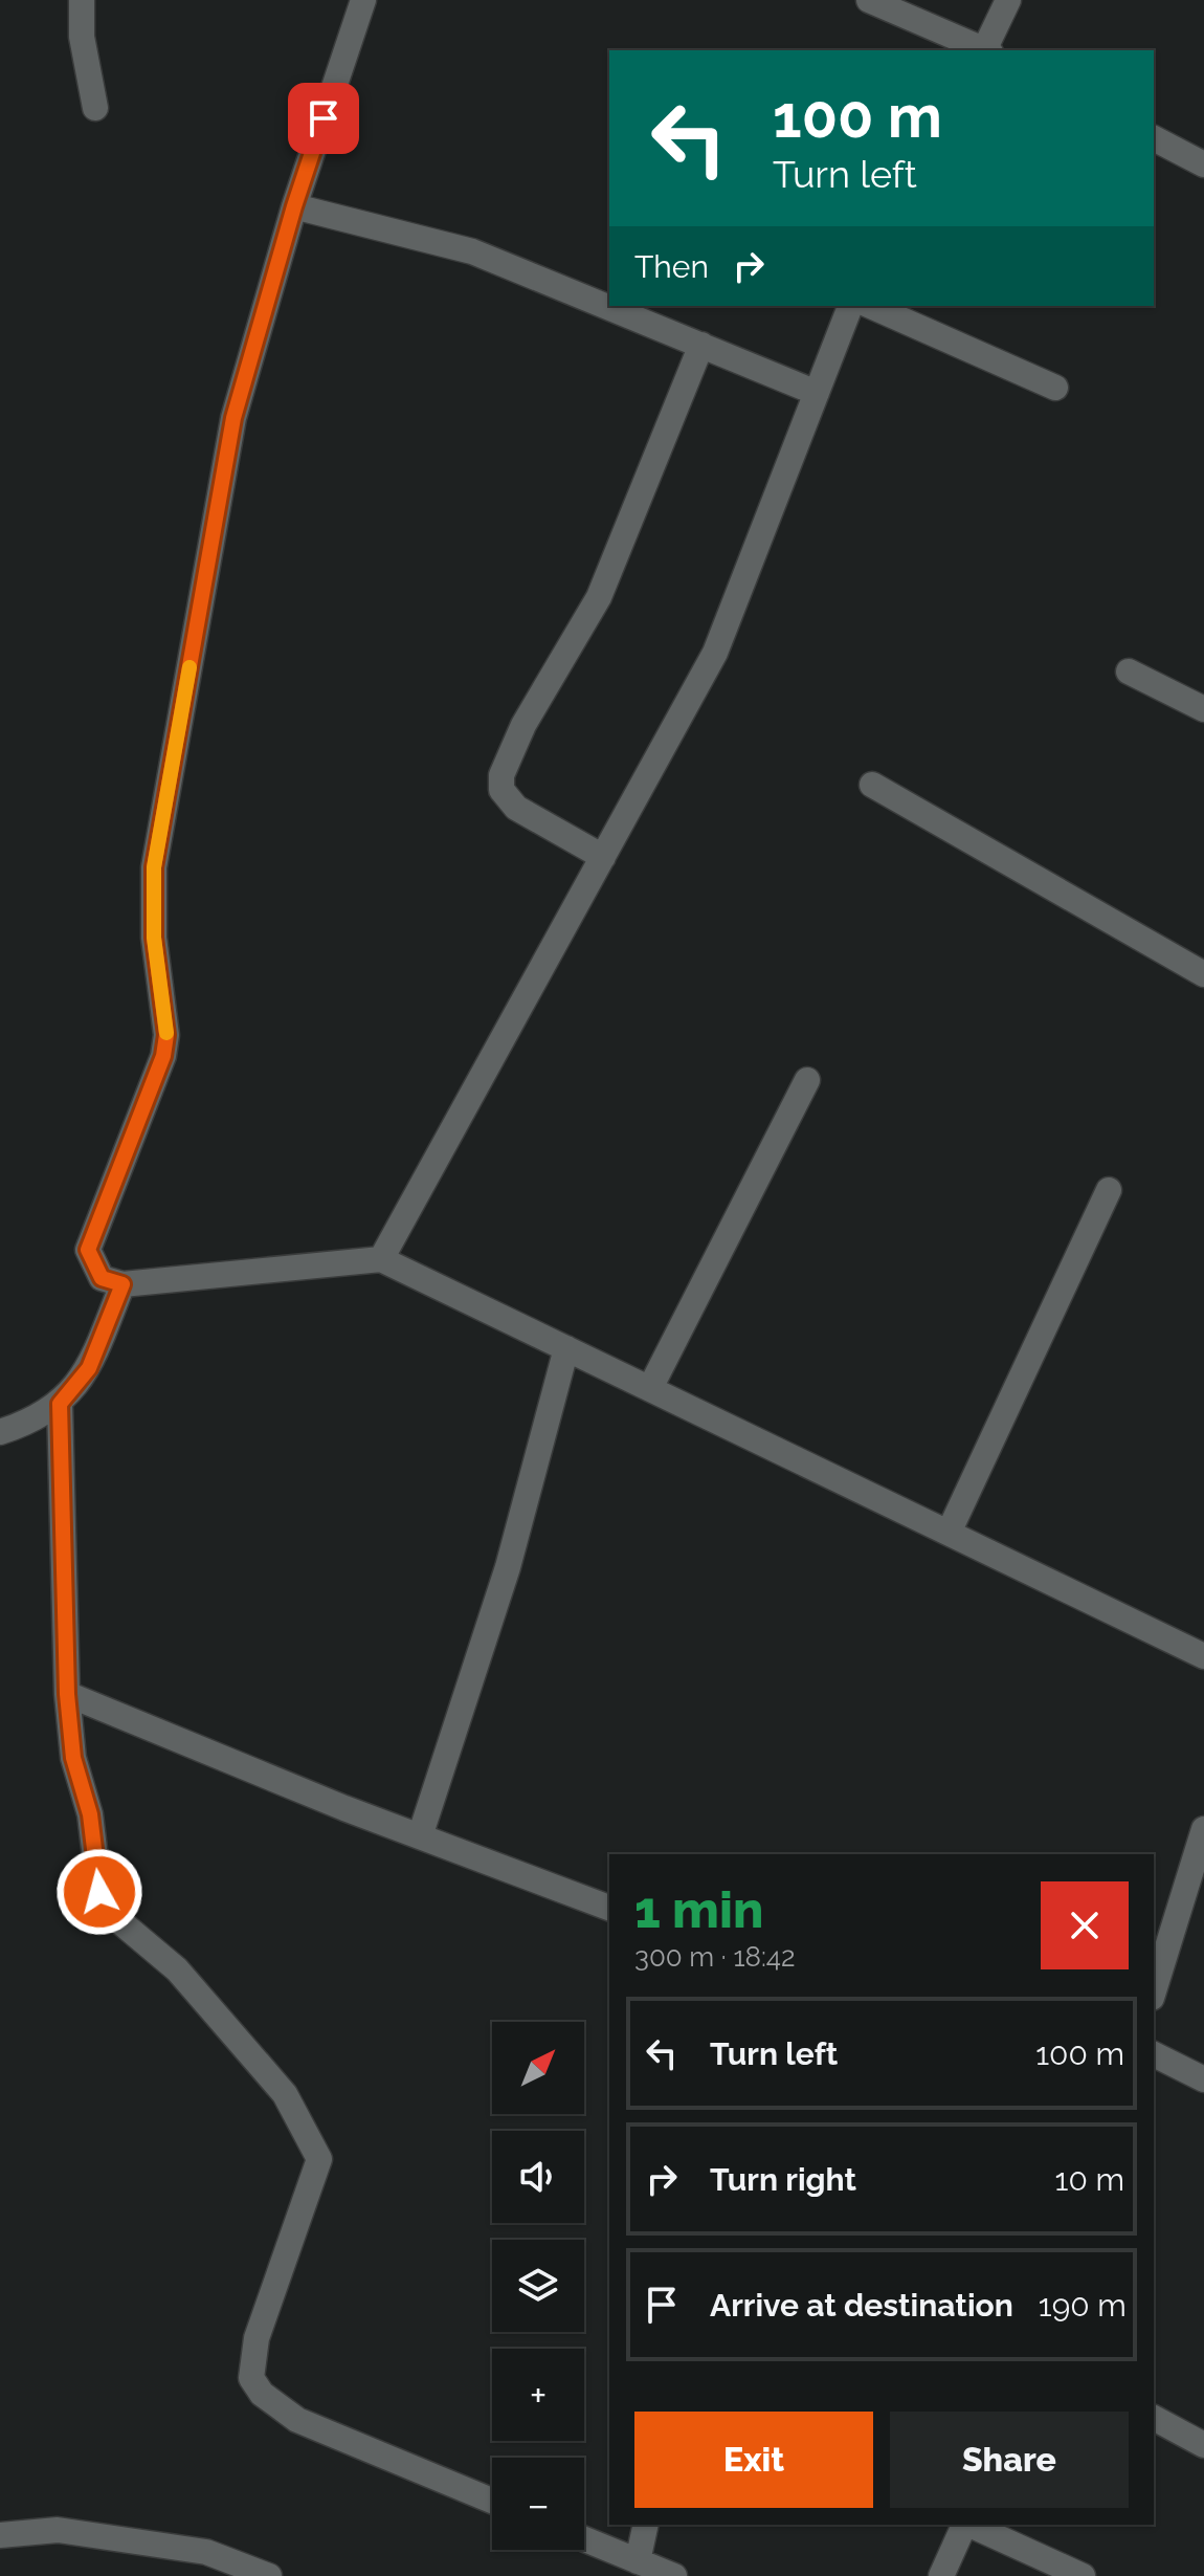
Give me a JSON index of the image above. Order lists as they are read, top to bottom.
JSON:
{
  "north": "top right",
  "page": {
    "turn": ["100 m", "Turn left"],
    "then": "Then",
    "heading": ["1 min", "300 m · 18:42"],
    "list": [
      {
        "name": "Turn left",
        "value": "100 m"
      },
      {
        "name": "Turn right",
        "value": "10 m"
      },
      {
        "name": "Arrive at destination",
        "value": "190 m"
      }
    ],
    "map_buttons": ["+", "−"],
    "buttons": ["Exit", "Share"]
  }
}
